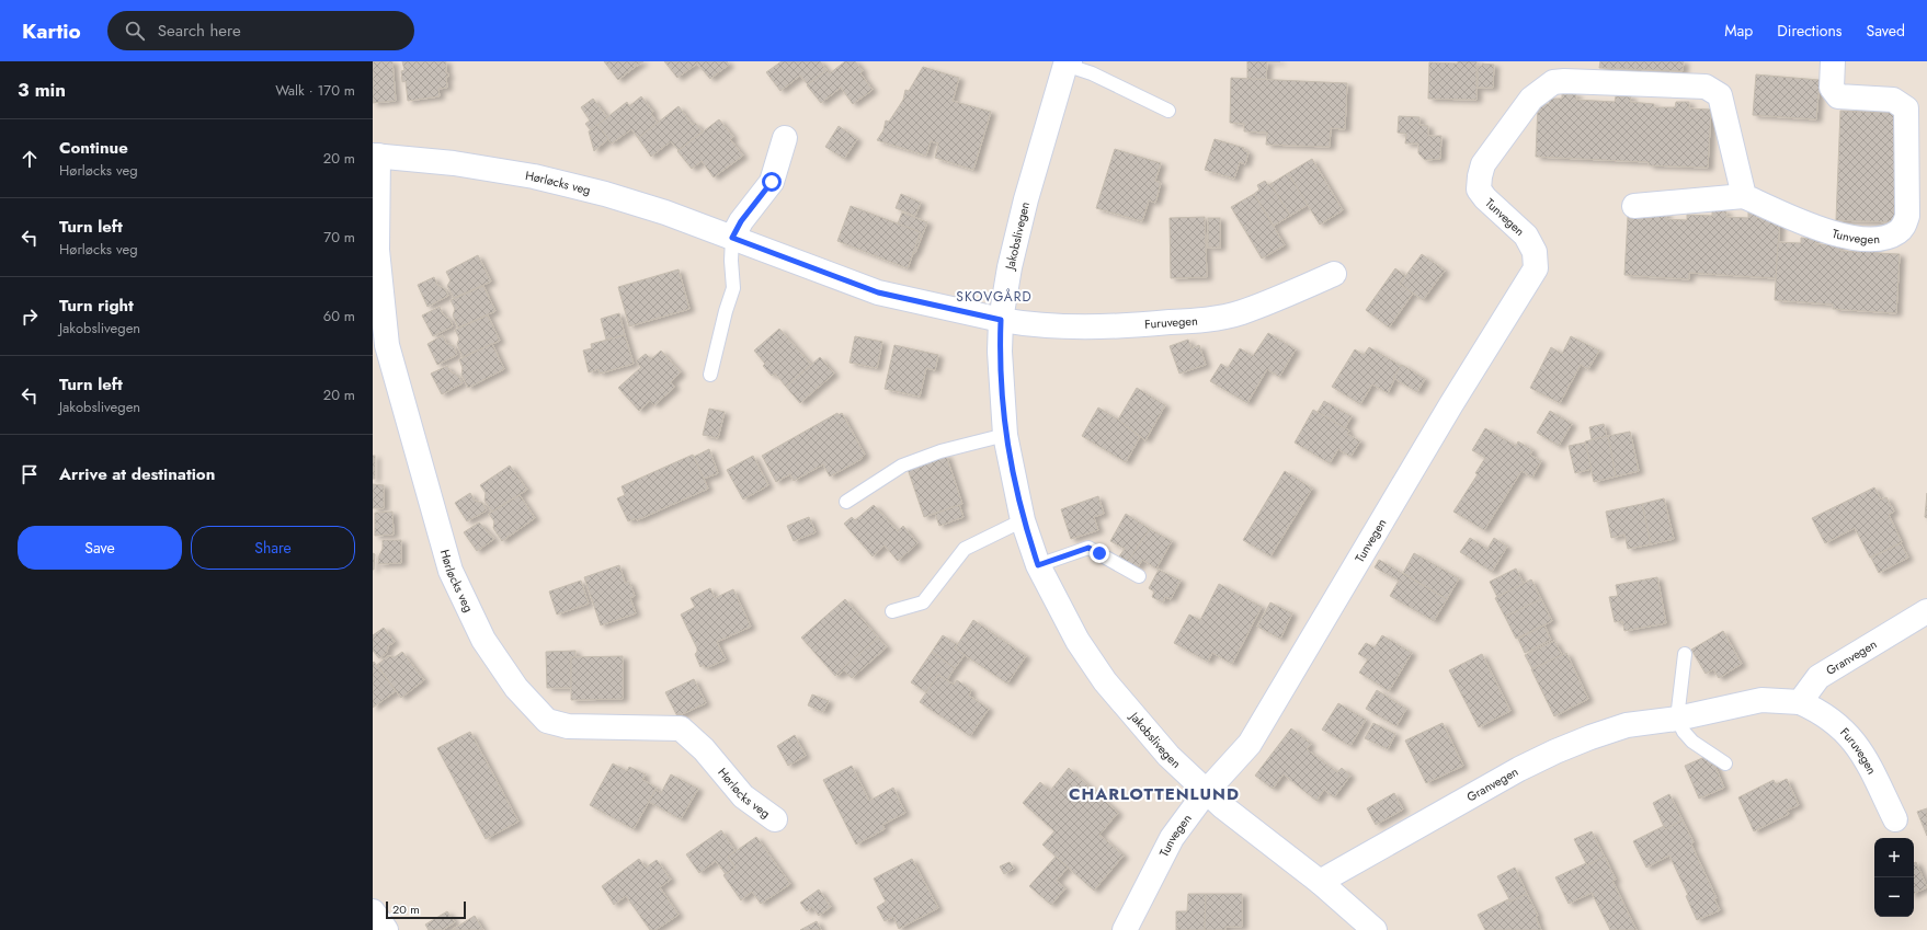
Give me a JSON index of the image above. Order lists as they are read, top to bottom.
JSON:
{
  "streets": {
    "street": [
      "Hørløcks veg",
      "Tunvegen",
      "Jakobslivegen",
      "Furuvegen",
      "Granvegen"
    ]
  },
  "crossings": [
    ["Hørløcks veg", "Jakobslivegen"],
    ["Hørløcks veg", "Furuvegen"],
    ["Tunvegen", "Jakobslivegen"],
    ["Jakobslivegen", "Furuvegen"],
    ["Jakobslivegen", "Granvegen"],
    ["Furuvegen", "Granvegen"]
  ],
  "districts": ["SKOVGÅRD", "CHARLOTTENLUND"],
  "scale_bar": "20 m",
  "page": {
    "header": "Kartio",
    "search": "Search here",
    "nav": ["Map", "Directions", "Saved"],
    "heading": ["3 min", "Walk · 170 m"],
    "list": [
      ["Continue", "Hørløcks veg", "20 m"],
      ["Turn left", "Hørløcks veg", "70 m"],
      ["Turn right", "Jakobslivegen", "60 m"],
      ["Turn left", "Jakobslivegen", "20 m"],
      "Arrive at destination"
    ],
    "buttons": ["Save", "Share"],
    "map_buttons": ["+", "−"],
    "scale": "20 m"
  }
}
